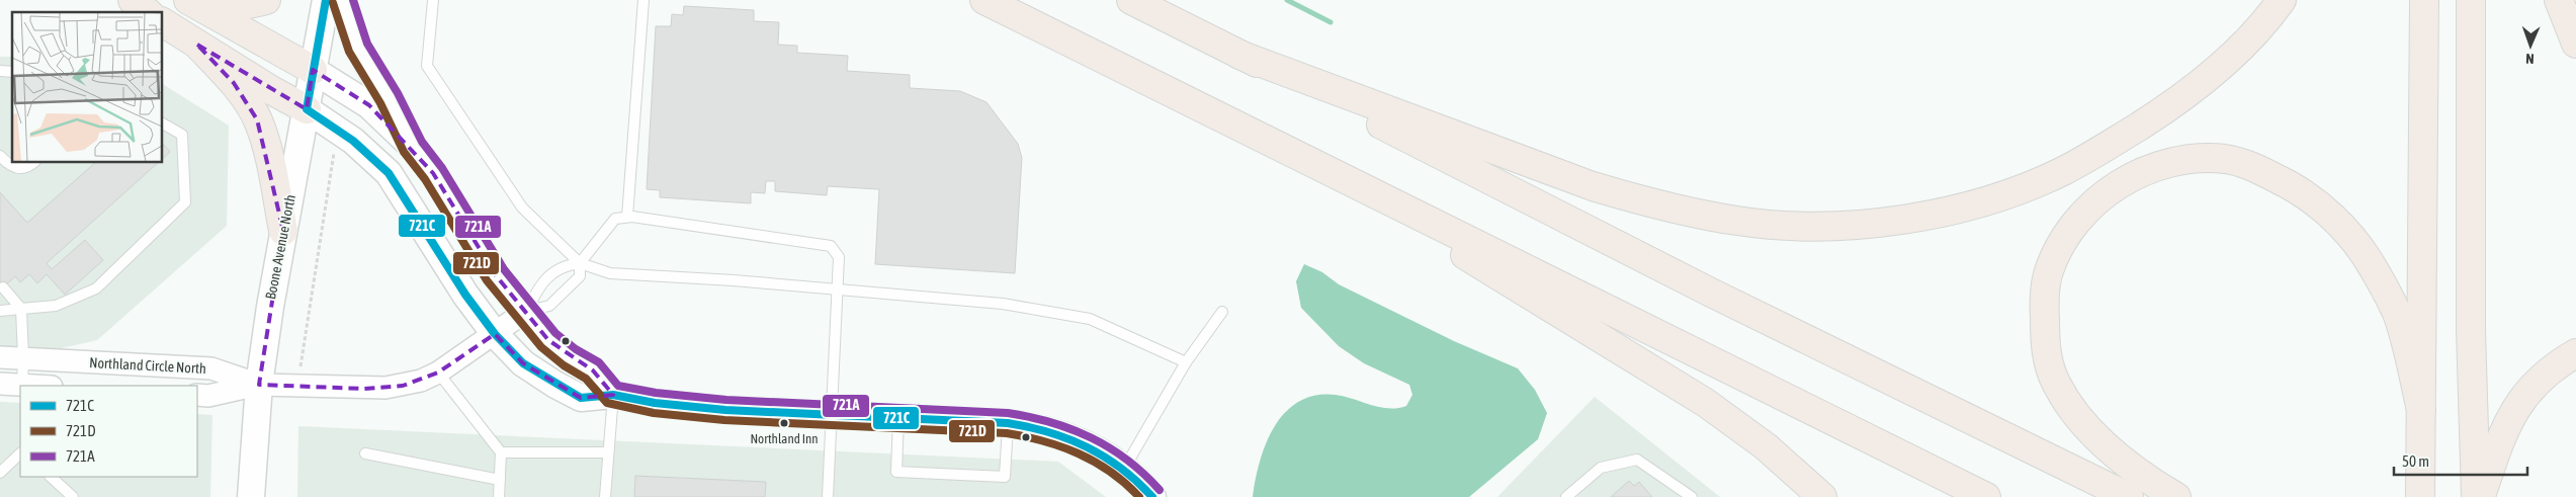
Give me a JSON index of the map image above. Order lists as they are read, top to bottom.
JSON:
{
  "streets": {
    "street": ["Boone Avenue North", "Northland Circle North"]
  },
  "crossings": [
    ["Boone Avenue North", "Northland Circle North"]
  ],
  "places": ["Northland Inn"],
  "lines": ["transit line 721C", "transit line 721A", "transit line 721D"],
  "legend": ["721C", "721D", "721A"],
  "scale_bar": "50 m",
  "north": "bottom"
}
